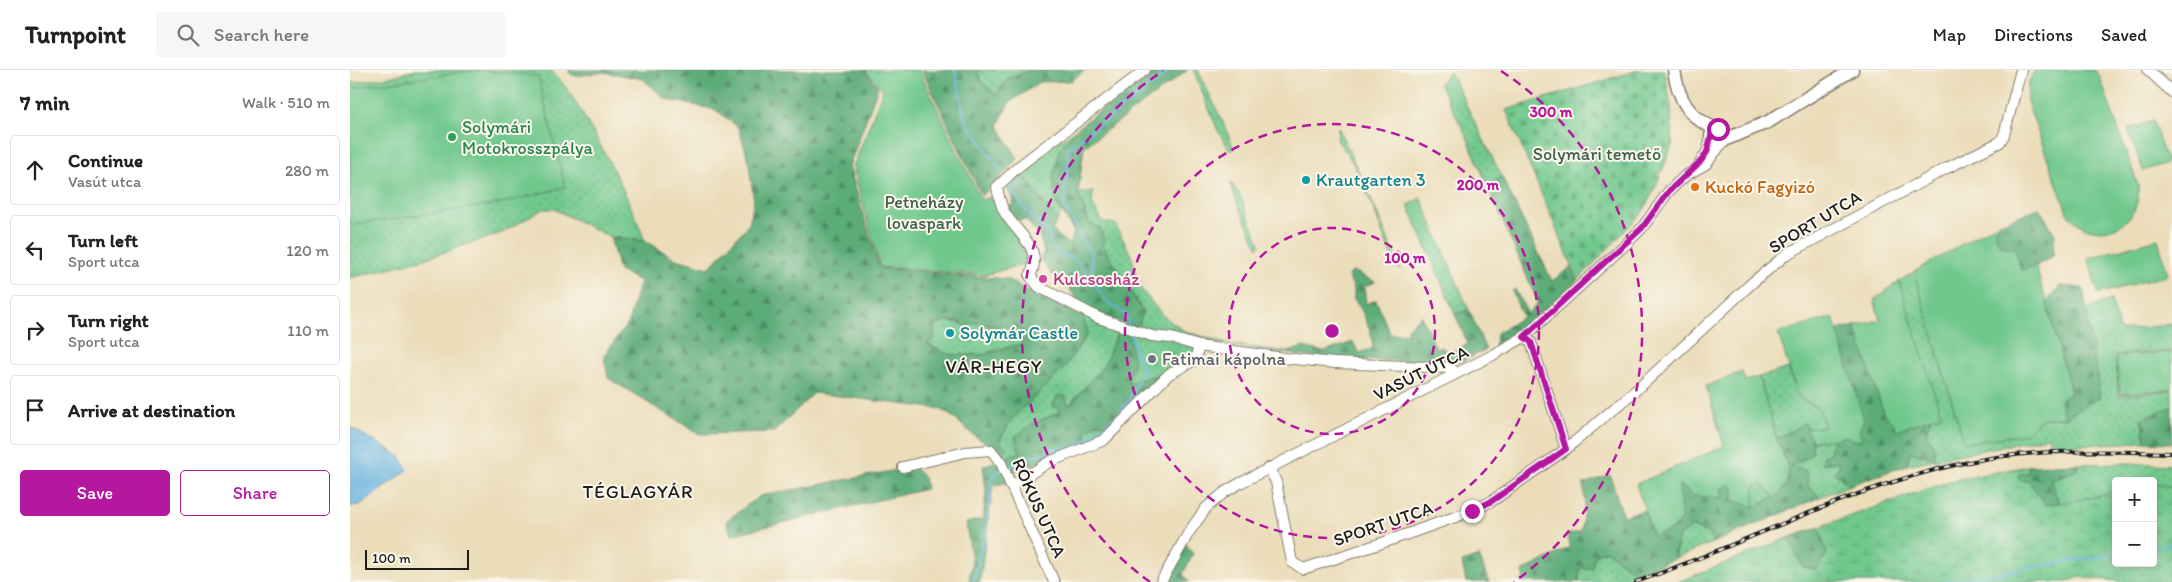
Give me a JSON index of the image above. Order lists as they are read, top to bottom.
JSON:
{
  "streets": {
    "street": ["SPORT UTCA", "VASÚT UTCA", "RÓKUS UTCA"]
  },
  "crossings": [
    ["SPORT UTCA", "VASÚT UTCA"]
  ],
  "districts": ["VÁR-HEGY", "TÉGLAGYÁR"],
  "parks": ["Solymári temető", "Petneházy lovaspark"],
  "places": [
    "Solymári Motokrosszpálya",
    "Krautgarten 3",
    "Kuckó Fagyizó",
    "Kulcsosház",
    "Solymár Castle",
    "Fatimai kápolna"
  ],
  "scale_bar": "100 m",
  "page": {
    "header": "Turnpoint",
    "search": "Search here",
    "nav": ["Map", "Directions", "Saved"],
    "heading": ["7 min", "Walk · 510 m"],
    "list": [
      ["Continue", "Vasút utca", "280 m"],
      ["Turn left", "Sport utca", "120 m"],
      ["Turn right", "Sport utca", "110 m"],
      "Arrive at destination"
    ],
    "buttons": ["Save", "Share"],
    "map_buttons": ["+", "−"],
    "scale": "100 m"
  },
  "rings": ["300 m", "200 m", "100 m"]
}
